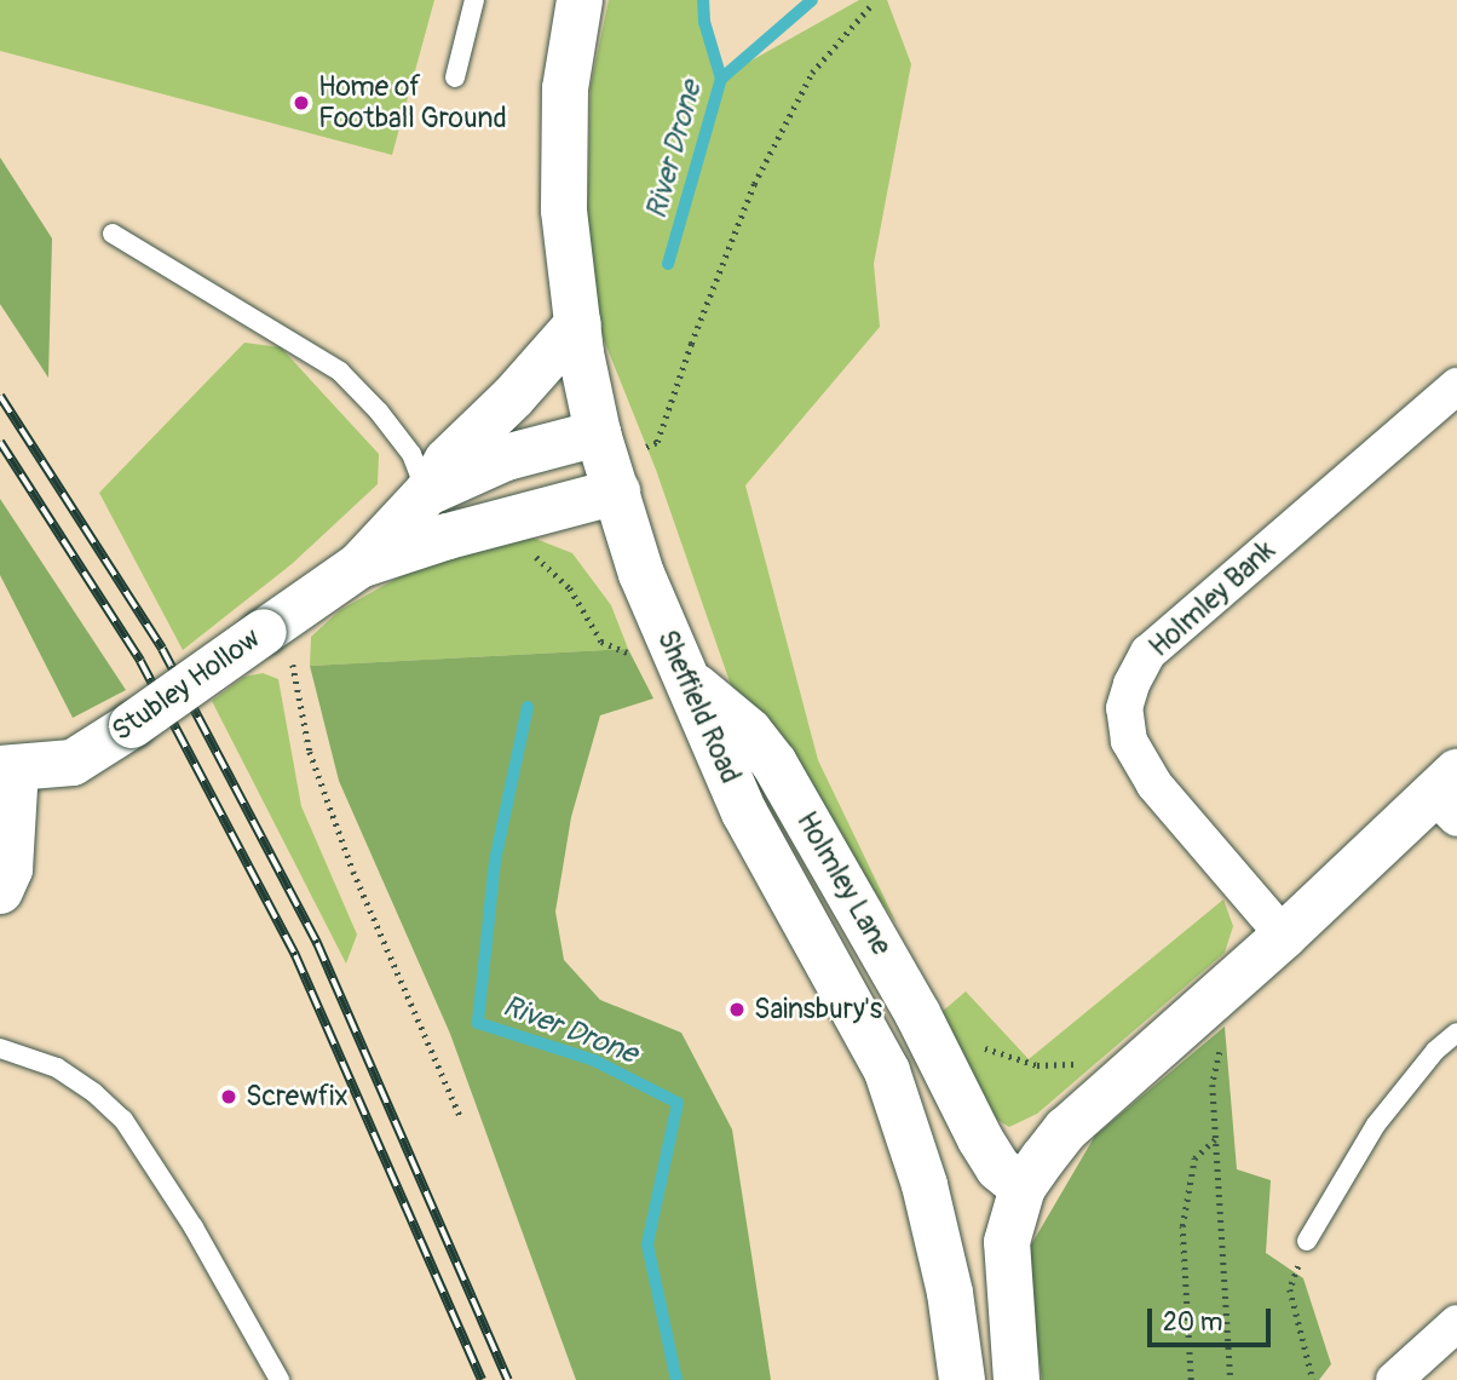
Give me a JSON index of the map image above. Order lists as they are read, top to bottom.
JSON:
{
  "streets": {
    "main road": ["Stubley Hollow", "Sheffield Road", "Holmley Lane"],
    "street": ["Holmley Bank"]
  },
  "crossings": [
    ["Stubley Hollow", "Sheffield Road"],
    ["Sheffield Road", "Holmley Lane"]
  ],
  "water": ["River Drone"],
  "places": ["Home of Football Ground", "Sainsbury's", "Screwfix"],
  "scale_bar": "20 m"
}
